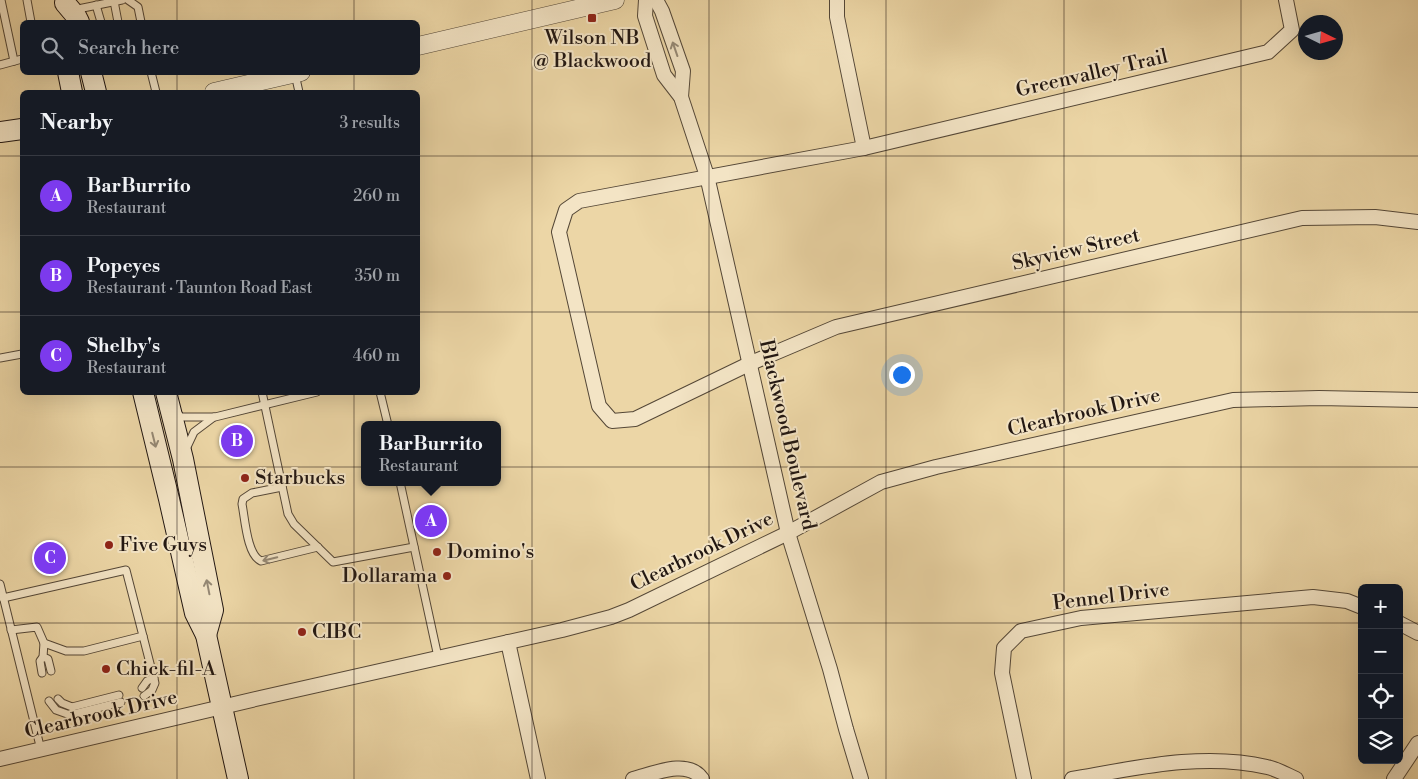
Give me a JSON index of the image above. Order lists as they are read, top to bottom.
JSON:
{
  "streets": {
    "street": [
      "Greenvalley Trail",
      "Skyview Street",
      "Clearbrook Drive",
      "Blackwood Boulevard",
      "Pennel Drive"
    ]
  },
  "crossings": [
    ["Greenvalley Trail", "Skyview Street"],
    ["Greenvalley Trail", "Blackwood Boulevard"],
    ["Skyview Street", "Blackwood Boulevard"],
    ["Clearbrook Drive", "Blackwood Boulevard"]
  ],
  "places": {
    "transit": ["Wilson NB @ Blackwood"],
    "other": [
      "Starbucks",
      "Five Guys",
      "Domino's",
      "Dollarama",
      "CIBC",
      "Chick-fil-A"
    ]
  },
  "north": "right",
  "page": {
    "search": "Search here",
    "heading": ["Nearby", "3 results"],
    "list": [
      {
        "mark": "A",
        "name": "BarBurrito",
        "note": "Restaurant",
        "value": "260 m"
      },
      {
        "mark": "B",
        "name": "Popeyes",
        "note": "Restaurant · Taunton Road East",
        "value": "350 m"
      },
      {
        "mark": "C",
        "name": "Shelby's",
        "note": "Restaurant",
        "value": "460 m"
      }
    ],
    "popup": ["BarBurrito", "Restaurant"],
    "pins": ["B", "A", "C"],
    "map_buttons": ["+", "−"]
  }
}
